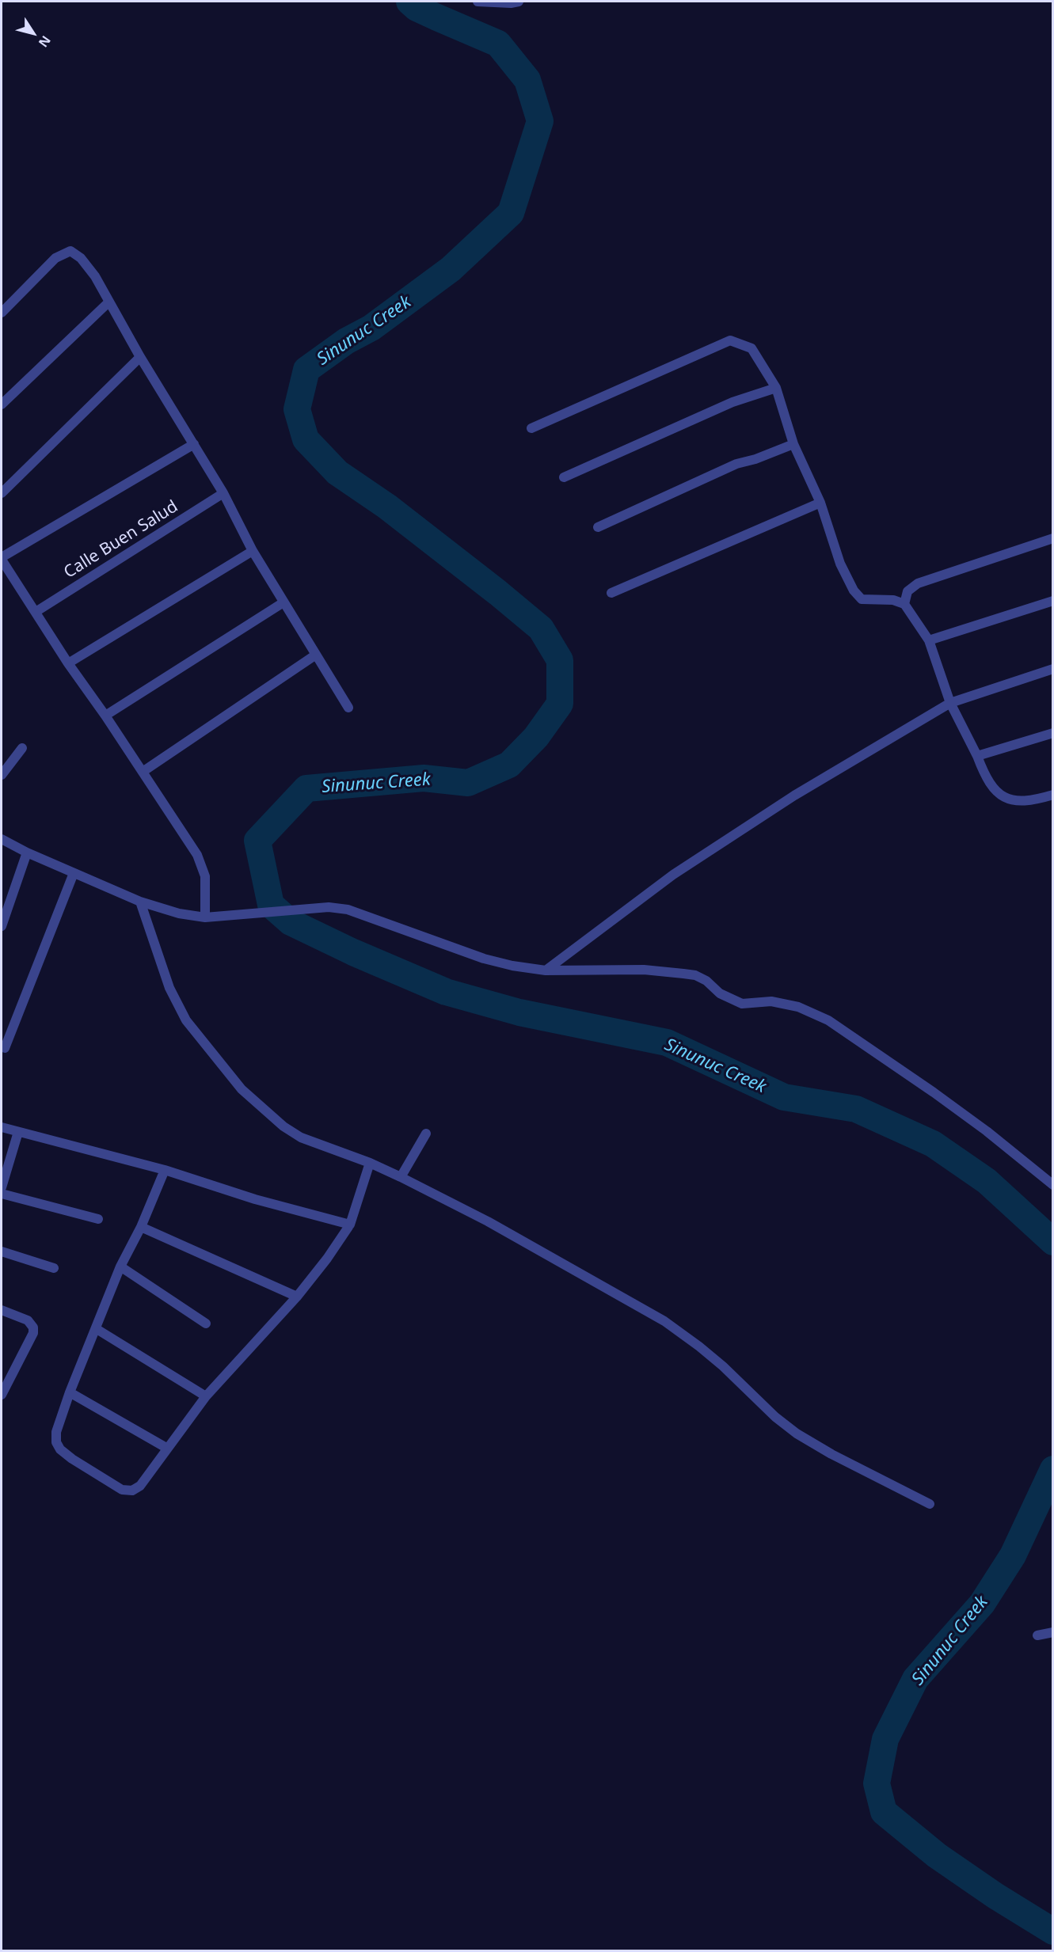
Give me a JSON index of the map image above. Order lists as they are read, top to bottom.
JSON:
{
  "streets": {
    "street": ["Calle Buen Salud"]
  },
  "water": ["Sinunuc Creek"],
  "north": "bottom right"
}
